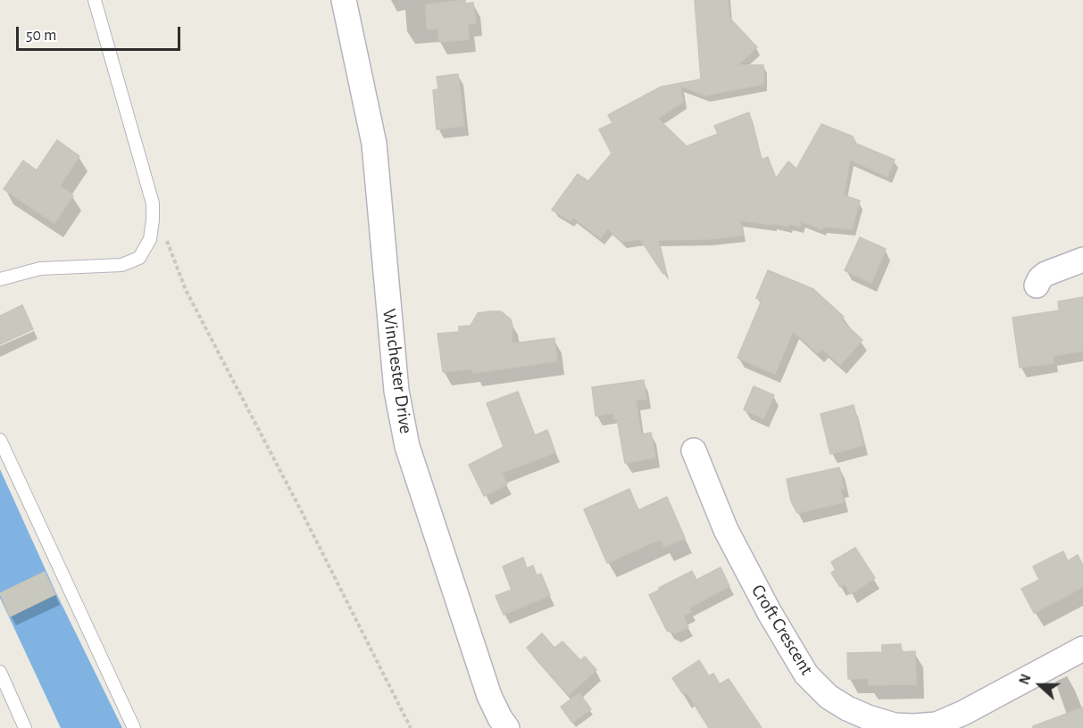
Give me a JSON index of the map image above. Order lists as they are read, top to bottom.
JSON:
{
  "streets": {
    "street": ["Winchester Drive", "Croft Crescent"]
  },
  "scale_bar": "50 m",
  "north": "left"
}
